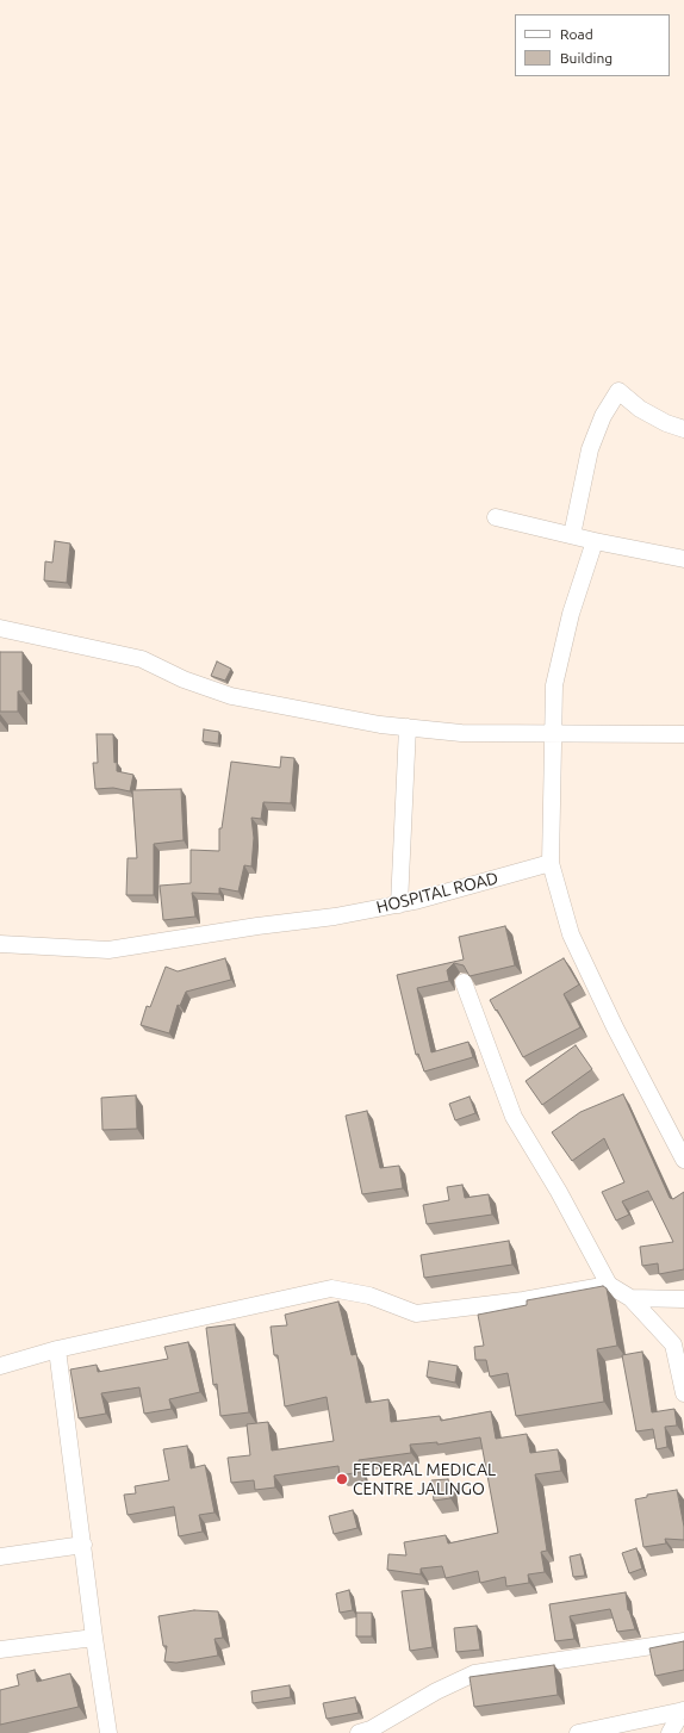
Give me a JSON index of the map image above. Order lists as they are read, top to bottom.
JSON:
{
  "streets": {
    "street": ["HOSPITAL ROAD"]
  },
  "places": ["FEDERAL MEDICAL CENTRE JALINGO"],
  "legend": ["Road", "Building"]
}
